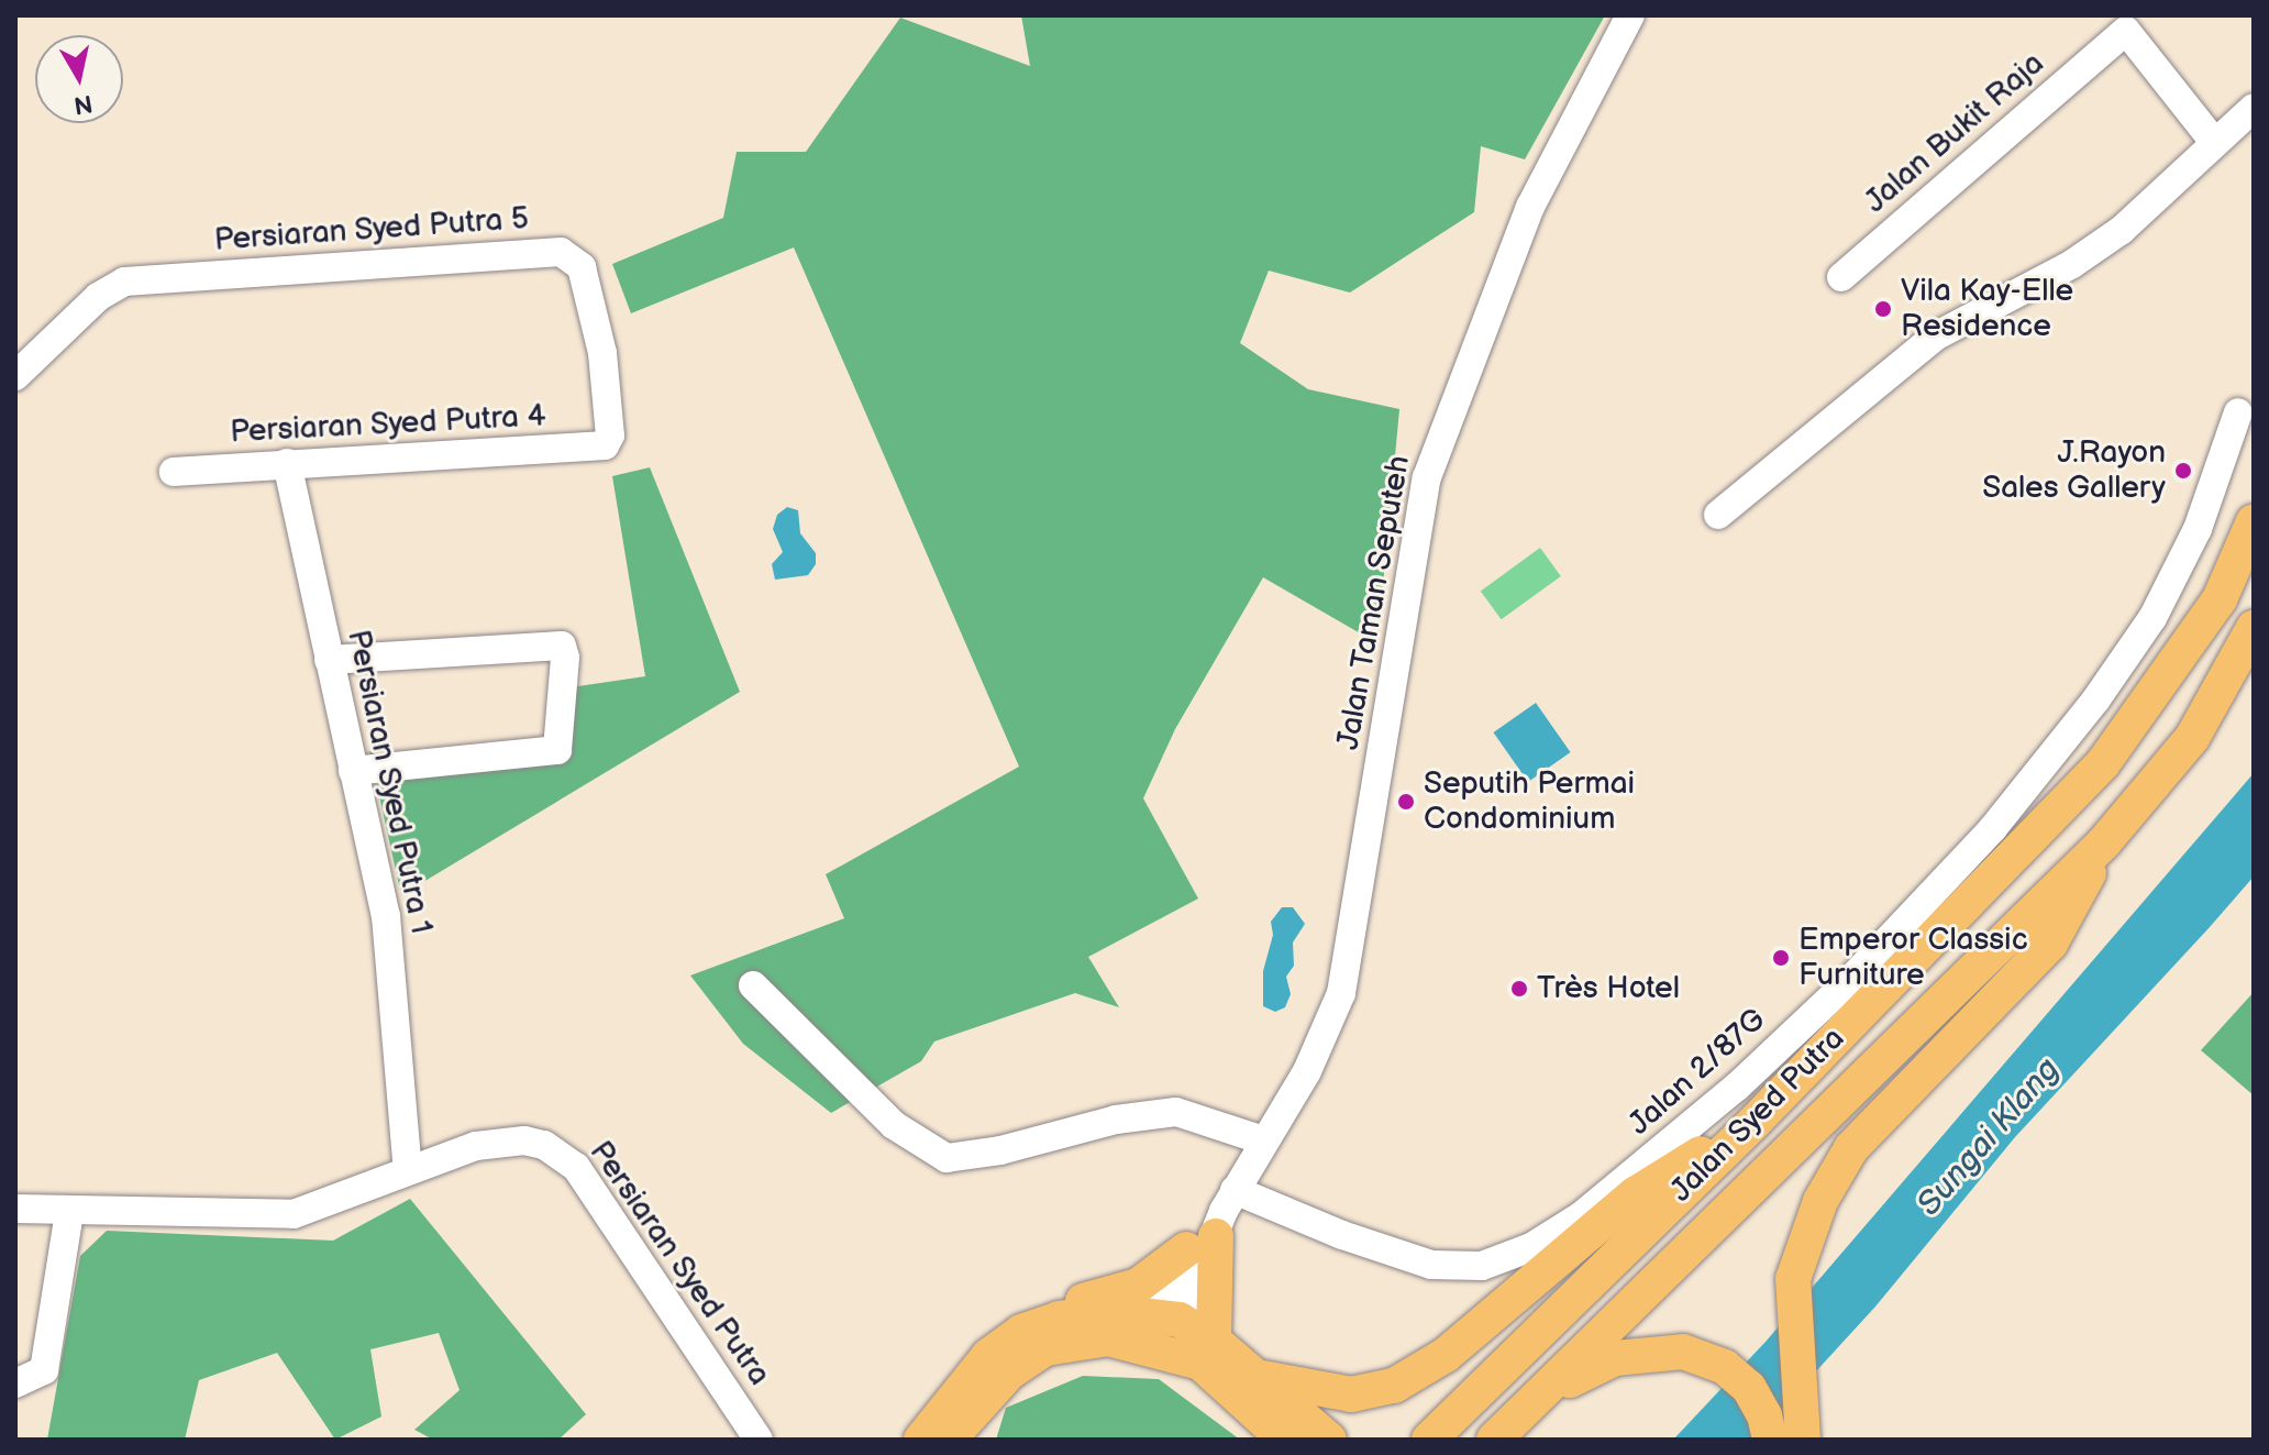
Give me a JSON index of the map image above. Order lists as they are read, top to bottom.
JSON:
{
  "streets": {
    "main road": ["Jalan Syed Putra"],
    "street": [
      "Jalan Bukit Raja",
      "Persiaran Syed Putra 5",
      "Persiaran Syed Putra 4",
      "Jalan Taman Seputeh",
      "Persiaran Syed Putra 1",
      "Jalan 2/87G",
      "Persiaran Syed Putra"
    ]
  },
  "crossings": [
    ["Persiaran Syed Putra 5", "Persiaran Syed Putra 4"],
    ["Persiaran Syed Putra 4", "Persiaran Syed Putra 1"],
    ["Jalan Taman Seputeh", "Jalan 2/87G"],
    ["Persiaran Syed Putra 1", "Persiaran Syed Putra"]
  ],
  "water": ["Sungai Klang"],
  "places": [
    "Vila Kay-Elle Residence",
    "J.Rayon Sales Gallery",
    "Seputih Permai Condominium",
    "Emperor Classic Furniture",
    "Très Hotel"
  ],
  "north": "bottom"
}
